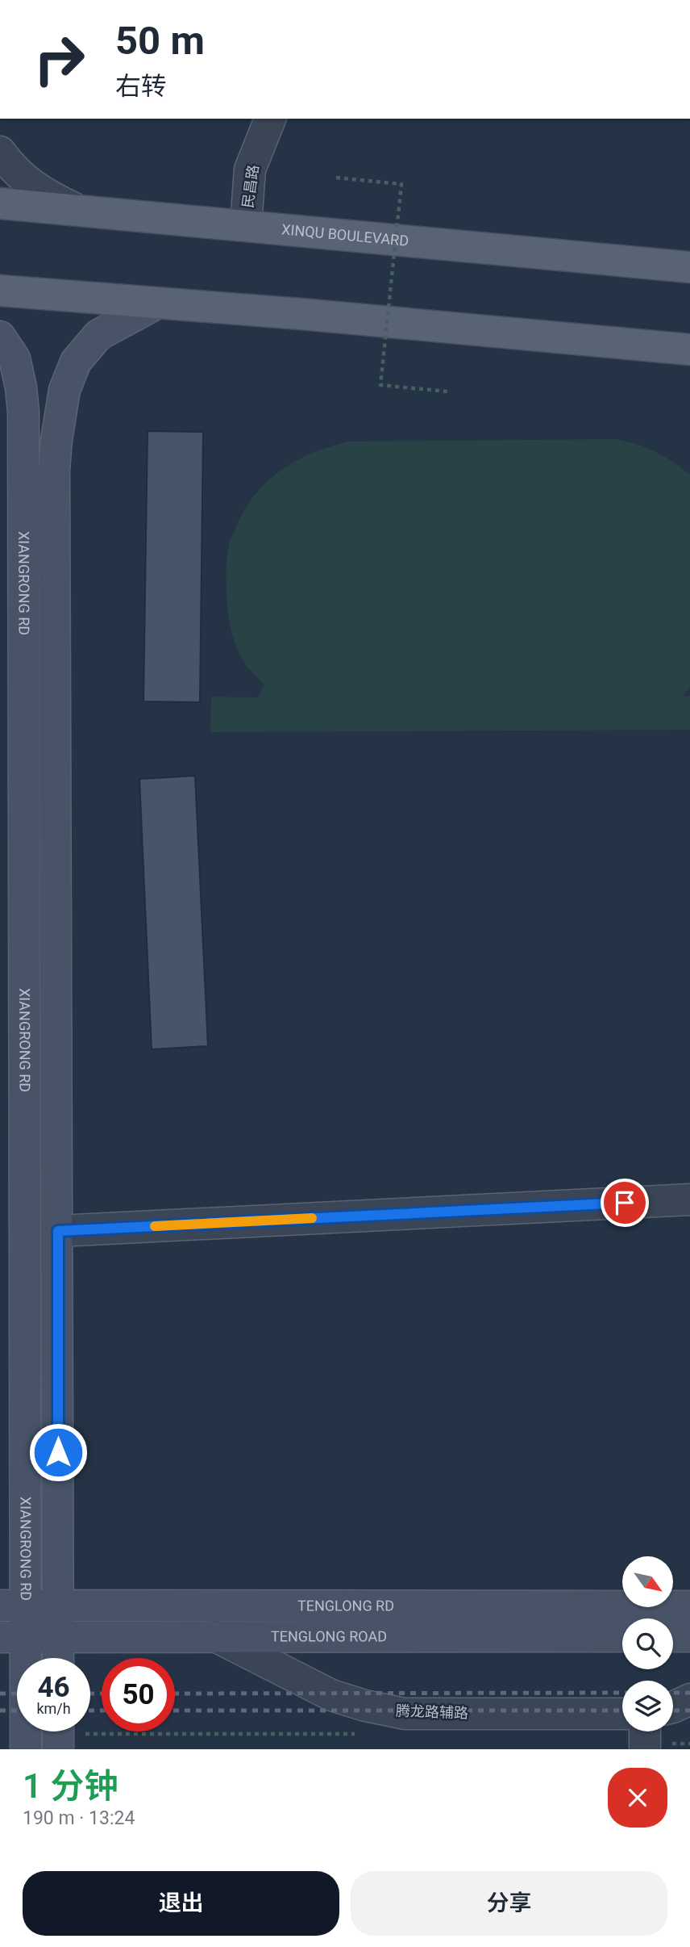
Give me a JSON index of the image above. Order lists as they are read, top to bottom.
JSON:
{
  "streets": {
    "main road": [
      "XINQU BOULEVARD",
      "XIANGRONG RD",
      "TENGLONG RD",
      "TENGLONG ROAD"
    ],
    "street": ["民昌路", "腾龙路辅路"]
  },
  "crossings": [
    ["民昌路", "XINQU BOULEVARD"],
    ["XIANGRONG RD", "TENGLONG RD"],
    ["XIANGRONG RD", "TENGLONG ROAD"],
    ["TENGLONG RD", "TENGLONG ROAD"],
    ["TENGLONG ROAD", "腾龙路辅路"]
  ],
  "north": "bottom right",
  "page": {
    "turn": ["50 m", "右转"],
    "speed": "46 km/h",
    "limit": "50",
    "heading": ["1 分钟", "190 m · 13:24"],
    "buttons": ["退出", "分享"]
  }
}
